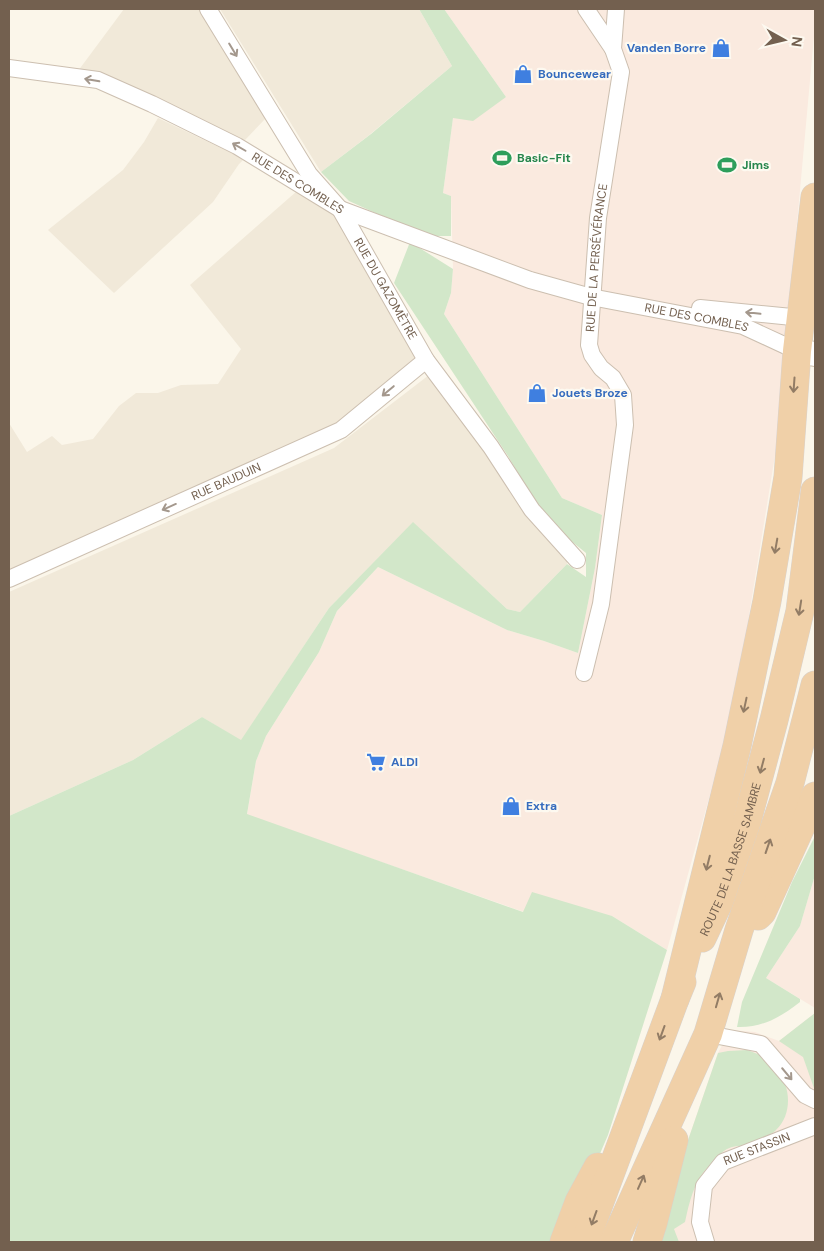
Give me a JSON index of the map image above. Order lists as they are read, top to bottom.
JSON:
{
  "streets": {
    "highway": ["ROUTE DE LA BASSE SAMBRE"],
    "street": [
      "RUE DES COMBLES",
      "RUE DE LA PERSÉVÉRANCE",
      "RUE DU GAZOMÈTRE",
      "RUE BAUDUIN",
      "RUE STASSIN"
    ]
  },
  "crossings": [
    ["RUE DES COMBLES", "RUE DE LA PERSÉVÉRANCE"],
    ["RUE DES COMBLES", "RUE DU GAZOMÈTRE"],
    ["RUE DU GAZOMÈTRE", "RUE BAUDUIN"]
  ],
  "one_way": ["RUE DU GAZOMÈTRE", "RUE BAUDUIN"],
  "places": {
    "shop": [
      "Vanden Borre",
      "Bouncewear",
      "Jouets Broze",
      "Extra"
    ],
    "sports": ["Basic-Fit", "Jims"],
    "supermarket": ["ALDI"]
  },
  "north": "right"
}
